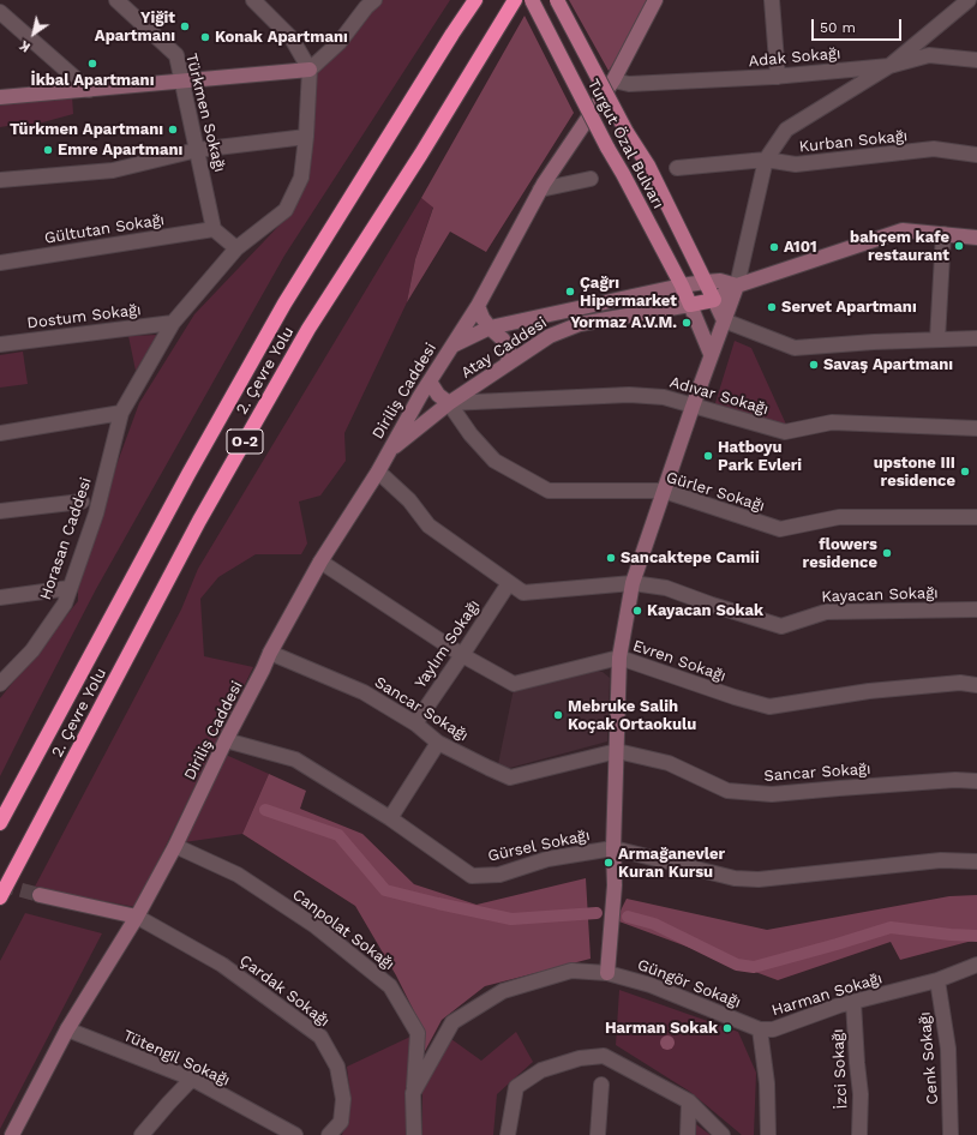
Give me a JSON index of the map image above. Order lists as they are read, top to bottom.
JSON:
{
  "streets": {
    "highway": ["2. Çevre Yolu", "O-2"],
    "main road": ["Turgut Özal Bulvarı", "Atay Caddesi", "Diriliş Caddesi"],
    "street": [
      "Adak Sokağı",
      "Türkmen Sokağı",
      "Kurban Sokağı",
      "Gültutan Sokağı",
      "Dostum Sokağı",
      "Adıvar Sokağı",
      "Gürler Sokağı",
      "Horasan Caddesi",
      "Kayacan Sokağı",
      "Yaylım Sokağı",
      "Evren Sokağı",
      "Sancar Sokağı",
      "Gürsel Sokağı",
      "Canpolat Sokağı",
      "Güngör Sokağı",
      "Çardak Sokağı",
      "Harman Sokağı",
      "Tütengil Sokağı",
      "Cenk Sokağı",
      "İzci Sokağı"
    ]
  },
  "crossings": [
    ["Türkmen Sokağı", "Gültutan Sokağı"],
    ["Turgut Özal Bulvarı", "Atay Caddesi"],
    ["Dostum Sokağı", "Horasan Caddesi"],
    ["Atay Caddesi", "Diriliş Caddesi"],
    ["Atay Caddesi", "Adıvar Sokağı"],
    ["Atay Caddesi", "Gürler Sokağı"],
    ["Diriliş Caddesi", "Kayacan Sokağı"],
    ["Diriliş Caddesi", "Evren Sokağı"],
    ["Diriliş Caddesi", "Sancar Sokağı"],
    ["Diriliş Caddesi", "Gürsel Sokağı"],
    ["Diriliş Caddesi", "Canpolat Sokağı"],
    ["Diriliş Caddesi", "Çardak Sokağı"],
    ["Diriliş Caddesi", "Tütengil Sokağı"],
    ["Adıvar Sokağı", "Gürler Sokağı"],
    ["Kayacan Sokağı", "Yaylım Sokağı"],
    ["Yaylım Sokağı", "Evren Sokağı"],
    ["Yaylım Sokağı", "Sancar Sokağı"],
    ["Canpolat Sokağı", "Güngör Sokağı"],
    ["Güngör Sokağı", "Harman Sokağı"],
    ["Harman Sokağı", "Cenk Sokağı"],
    ["Harman Sokağı", "İzci Sokağı"]
  ],
  "places": [
    "Yiğit Apartmanı",
    "Konak Apartmanı",
    "İkbal Apartmanı",
    "Türkmen Apartmanı",
    "Emre Apartmanı",
    "bahçem kafe restaurant",
    "A101",
    "Çağrı Hipermarket",
    "Servet Apartmanı",
    "Yormaz A.V.M.",
    "Savaş Apartmanı",
    "Hatboyu Park Evleri",
    "upstone III residence",
    "flowers residence",
    "Sancaktepe Camii",
    "Kayacan Sokak",
    "Mebruke Salih Koçak Ortaokulu",
    "Armağanevler Kuran Kursu",
    "Harman Sokak"
  ],
  "scale_bar": "50 m",
  "north": "bottom left"
}
